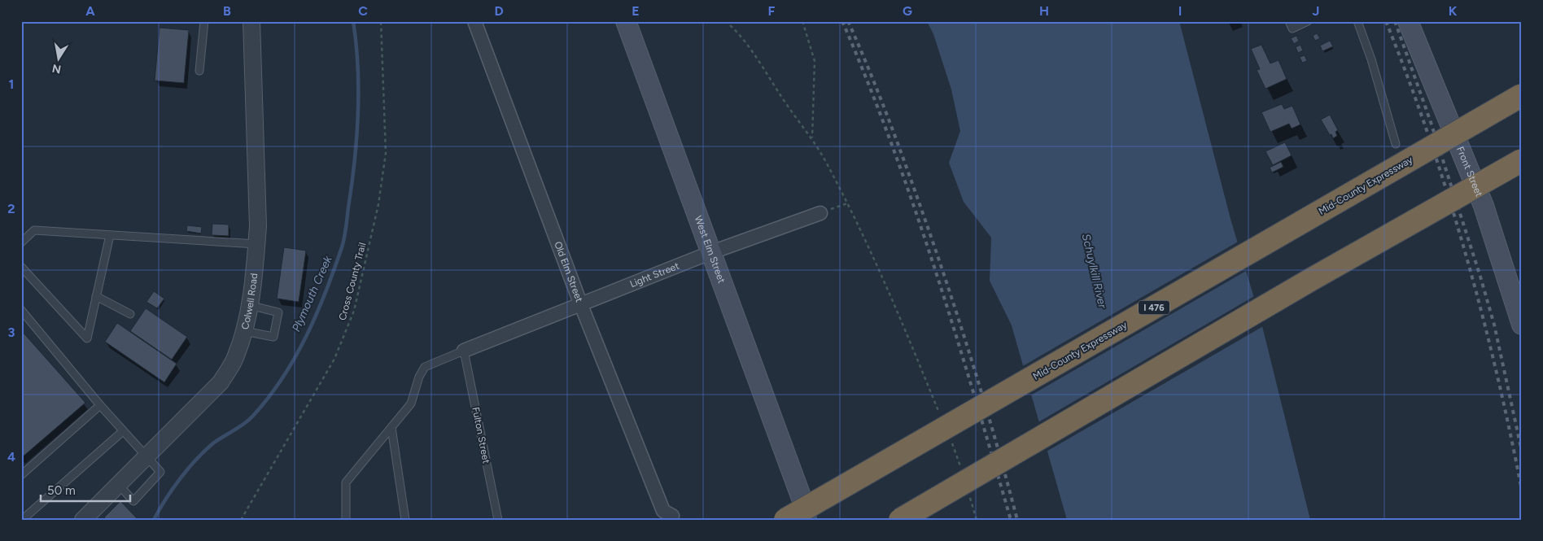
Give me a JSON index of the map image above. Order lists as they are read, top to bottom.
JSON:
{
  "streets": {
    "highway": ["Mid-County Expressway", "I 476"],
    "main road": ["Front Street", "West Elm Street"],
    "street": ["Old Elm Street", "Light Street", "Colwell Road"],
    "lane": ["Fulton Street"],
    "path": ["Cross County Trail"]
  },
  "crossings": [
    ["West Elm Street", "Light Street"],
    ["Old Elm Street", "Light Street"],
    ["Light Street", "Fulton Street"]
  ],
  "water": ["Schuylkill River", "Plymouth Creek"],
  "scale_bar": "50 m",
  "north": "bottom",
  "grid": {
    "columns": [
      "A",
      "B",
      "C",
      "D",
      "E",
      "F",
      "G",
      "H",
      "I",
      "J",
      "K"
    ],
    "rows": [
      "1",
      "2",
      "3",
      "4"
    ]
  }
}
